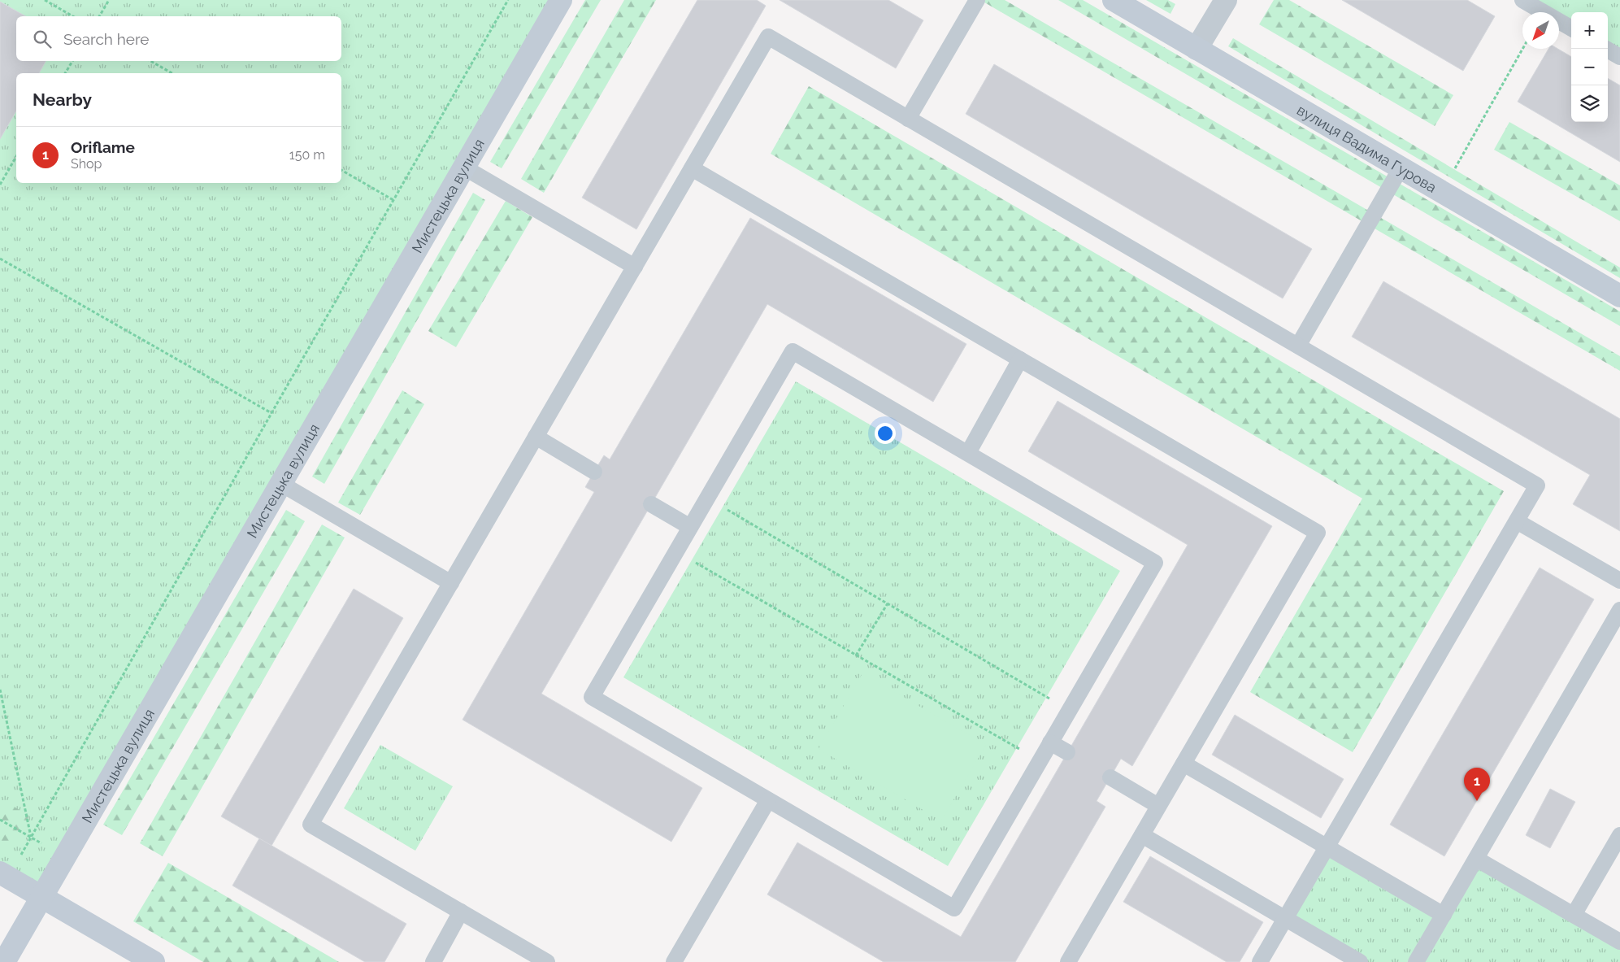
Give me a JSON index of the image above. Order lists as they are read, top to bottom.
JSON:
{
  "streets": {
    "street": ["вулиця Вадима Гурова", "Мистецька вулиця"]
  },
  "north": "bottom left",
  "page": {
    "map_buttons": ["+", "−"],
    "search": "Search here",
    "heading": "Nearby",
    "list": [
      {
        "mark": "1",
        "name": "Oriflame",
        "note": "Shop",
        "value": "150 m"
      }
    ],
    "pins": "1"
  }
}
